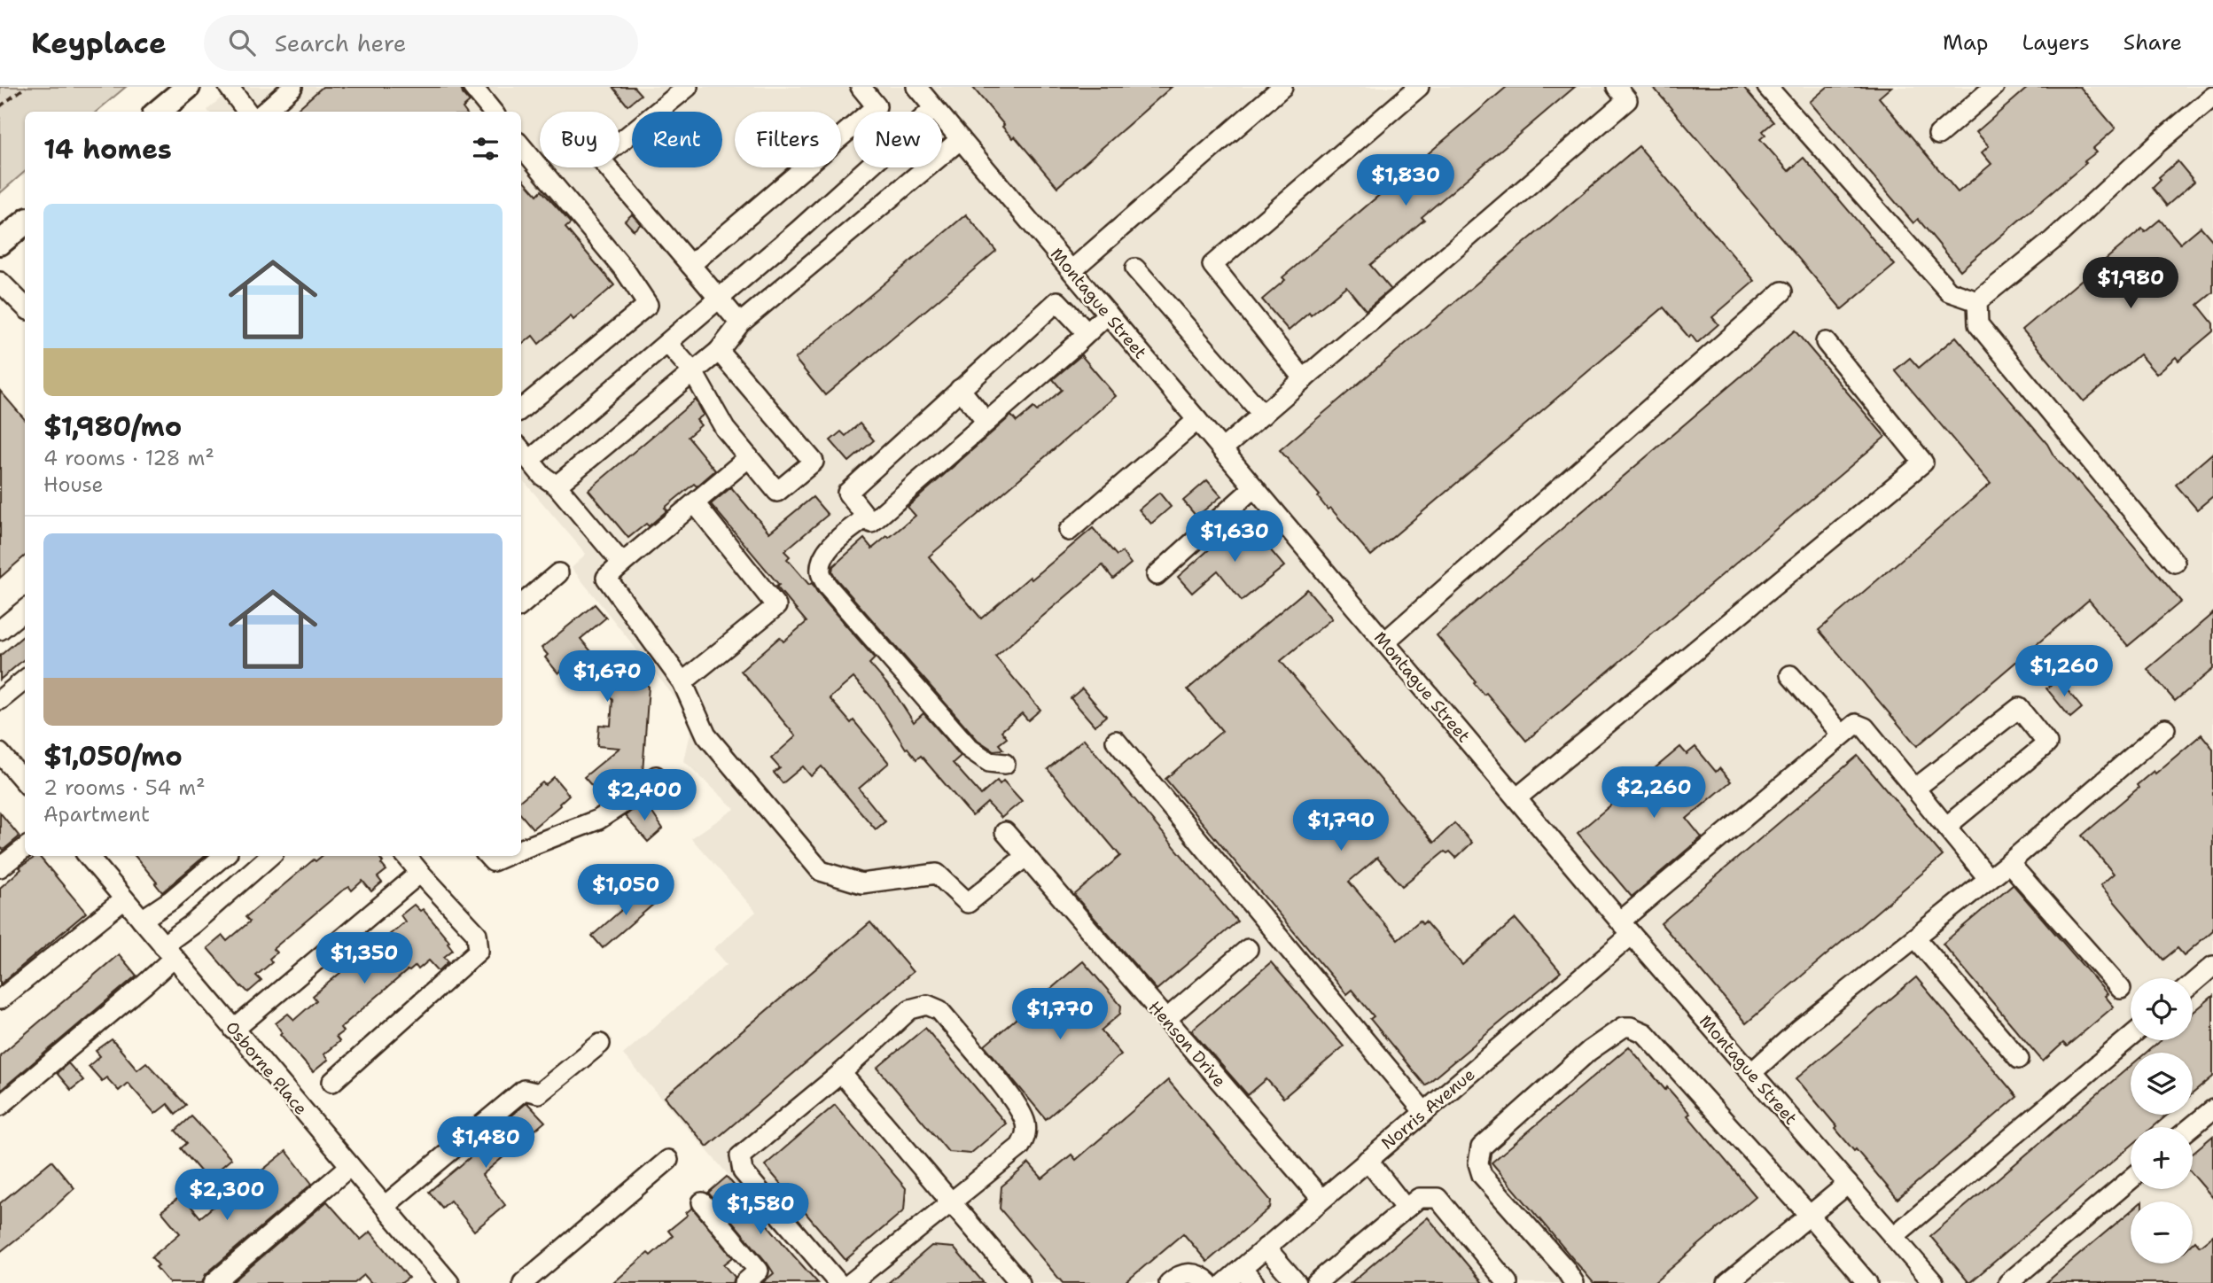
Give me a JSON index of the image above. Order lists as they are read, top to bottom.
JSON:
{
  "streets": {
    "street": [
      "Montague Street",
      "Henson Drive",
      "Osborne Place",
      "Norris Avenue"
    ]
  },
  "crossings": [
    ["Montague Street", "Norris Avenue"],
    ["Henson Drive", "Norris Avenue"]
  ],
  "page": {
    "header": "Keyplace",
    "search": "Search here",
    "nav": ["Map", "Layers", "Share"],
    "chip": [
      "Buy",
      "Rent",
      "Filters",
      "New"
    ],
    "heading": "14 homes",
    "price": [
      "$1,830",
      "$1,980",
      "$1,630",
      "$1,260",
      "$1,670",
      "$2,260",
      "$2,400",
      "$1,790",
      "$1,050",
      "$1,350",
      "$1,770",
      "$1,480",
      "$2,300",
      "$1,580"
    ],
    "list": [
      {
        "name": "$1,980/mo",
        "note": "4 rooms · 128 m² · House"
      },
      {
        "name": "$1,050/mo",
        "note": "2 rooms · 54 m² · Apartment"
      }
    ],
    "map_buttons": ["+", "−"]
  }
}
